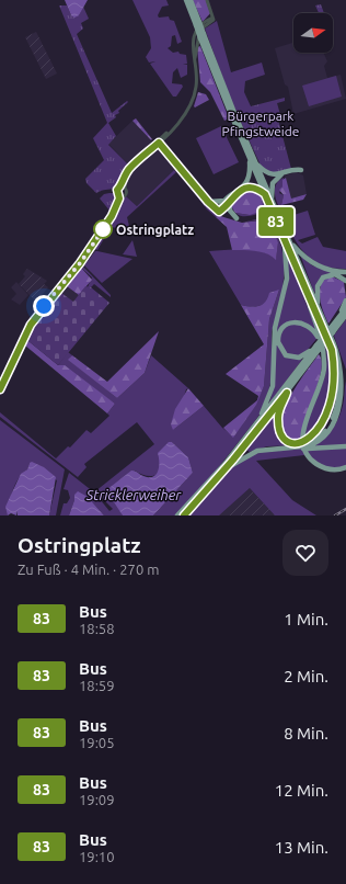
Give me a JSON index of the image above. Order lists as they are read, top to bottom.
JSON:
{
  "water": ["Stricklerweiher"],
  "parks": ["Bürgerpark Pfingstweide"],
  "places": ["Ostringplatz"],
  "lines": ["bus line 83"],
  "north": "right",
  "page": {
    "on_map": "83",
    "heading": ["Ostringplatz", "Zu Fuß · 4 Min. · 270 m"],
    "list": [
      {
        "mark": "83",
        "name": "Bus",
        "note": "18:58",
        "value": "1 Min."
      },
      {
        "mark": "83",
        "name": "Bus",
        "note": "18:59",
        "value": "2 Min."
      },
      {
        "mark": "83",
        "name": "Bus",
        "note": "19:05",
        "value": "8 Min."
      },
      {
        "mark": "83",
        "name": "Bus",
        "note": "19:09",
        "value": "12 Min."
      },
      {
        "mark": "83",
        "name": "Bus",
        "note": "19:10",
        "value": "13 Min."
      }
    ]
  }
}
